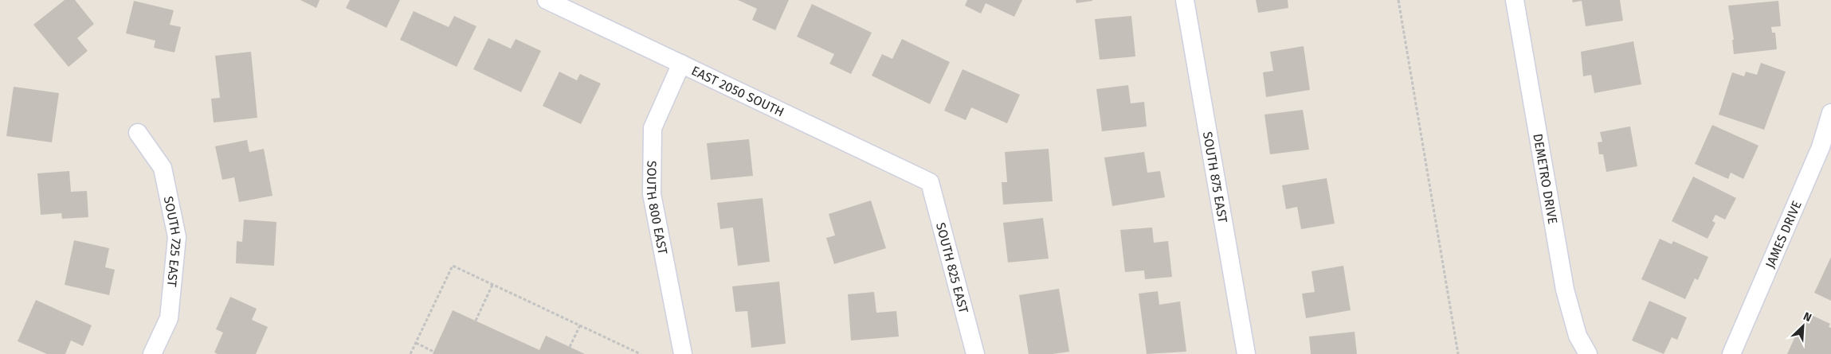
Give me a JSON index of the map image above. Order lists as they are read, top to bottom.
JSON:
{
  "streets": {
    "street": [
      "EAST 2050 SOUTH",
      "SOUTH 875 EAST",
      "DEMETRO DRIVE",
      "SOUTH 800 EAST",
      "JAMES DRIVE",
      "SOUTH 725 EAST",
      "SOUTH 825 EAST"
    ]
  },
  "crossings": [
    ["EAST 2050 SOUTH", "SOUTH 800 EAST"],
    ["EAST 2050 SOUTH", "SOUTH 825 EAST"]
  ],
  "north": "top right"
}
